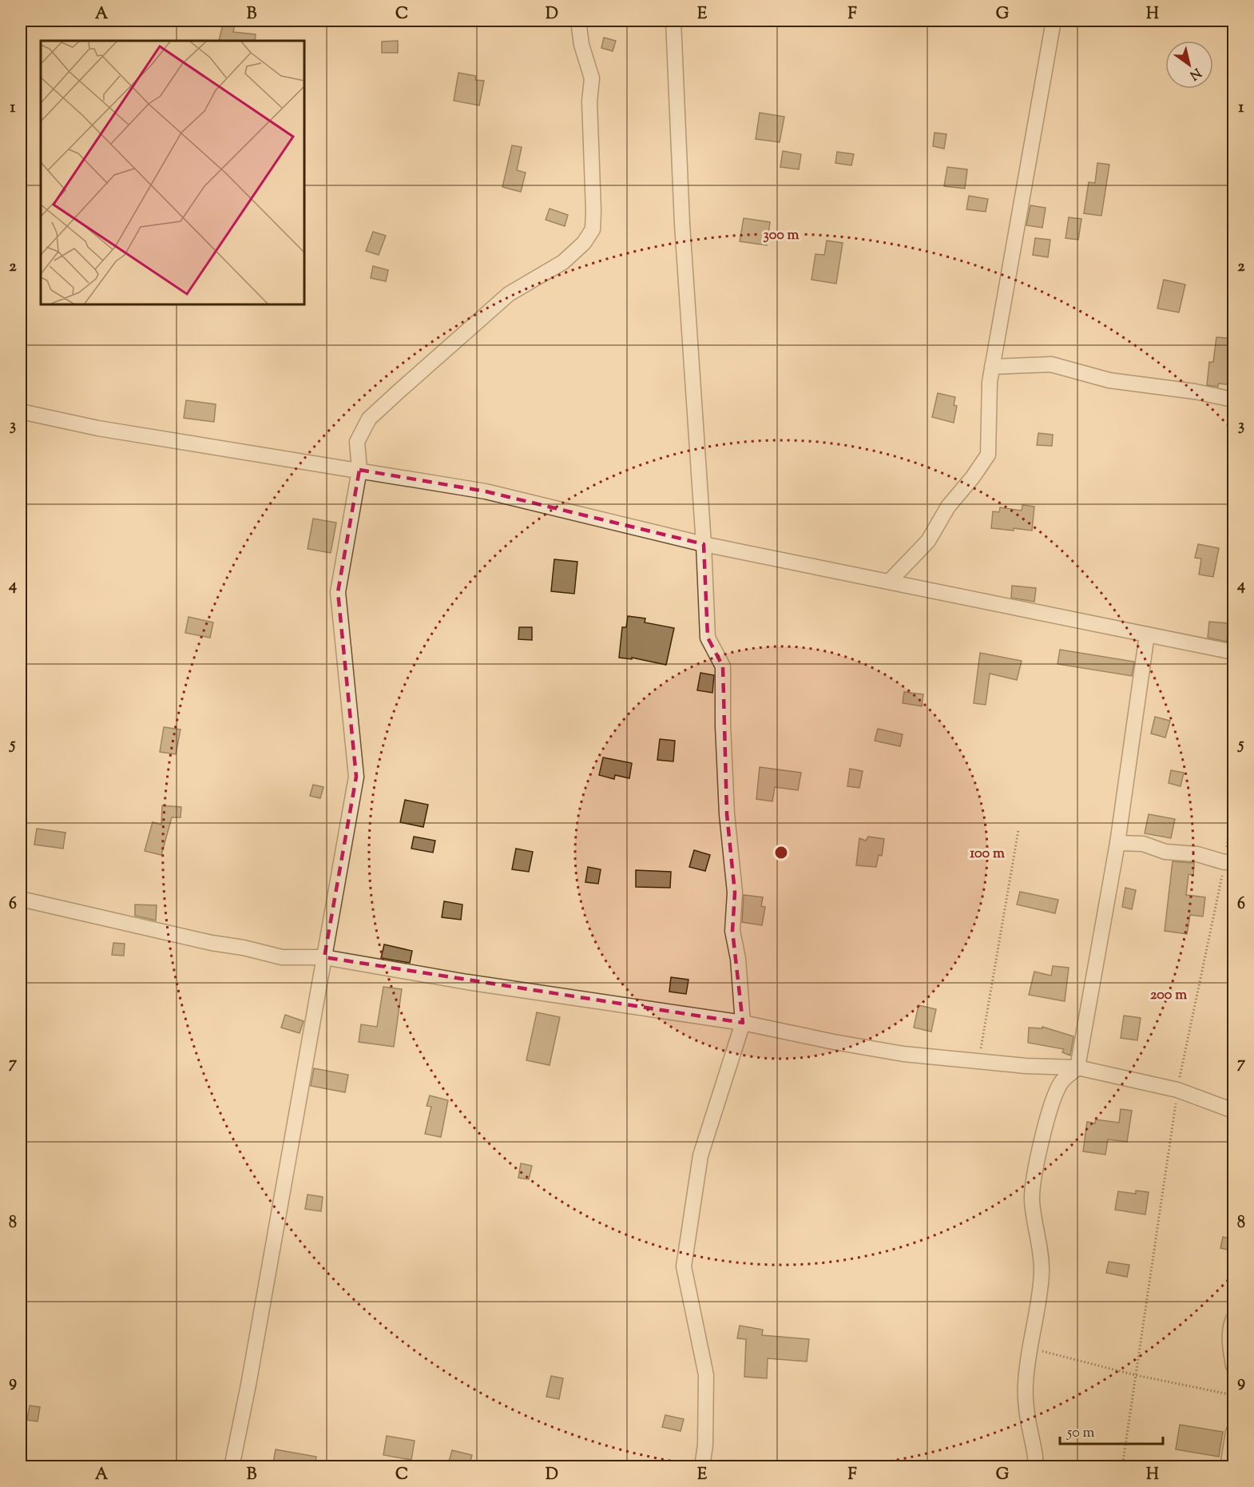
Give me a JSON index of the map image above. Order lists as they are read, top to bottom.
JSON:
{
  "scale_bar": "50 m",
  "north": "bottom right",
  "grid": {
    "columns": [
      "A",
      "B",
      "C",
      "D",
      "E",
      "F",
      "G",
      "H"
    ],
    "rows": [
      "1",
      "2",
      "3",
      "4",
      "5",
      "6",
      "7",
      "8",
      "9"
    ]
  },
  "rings": ["300 m", "100 m", "200 m"]
}
